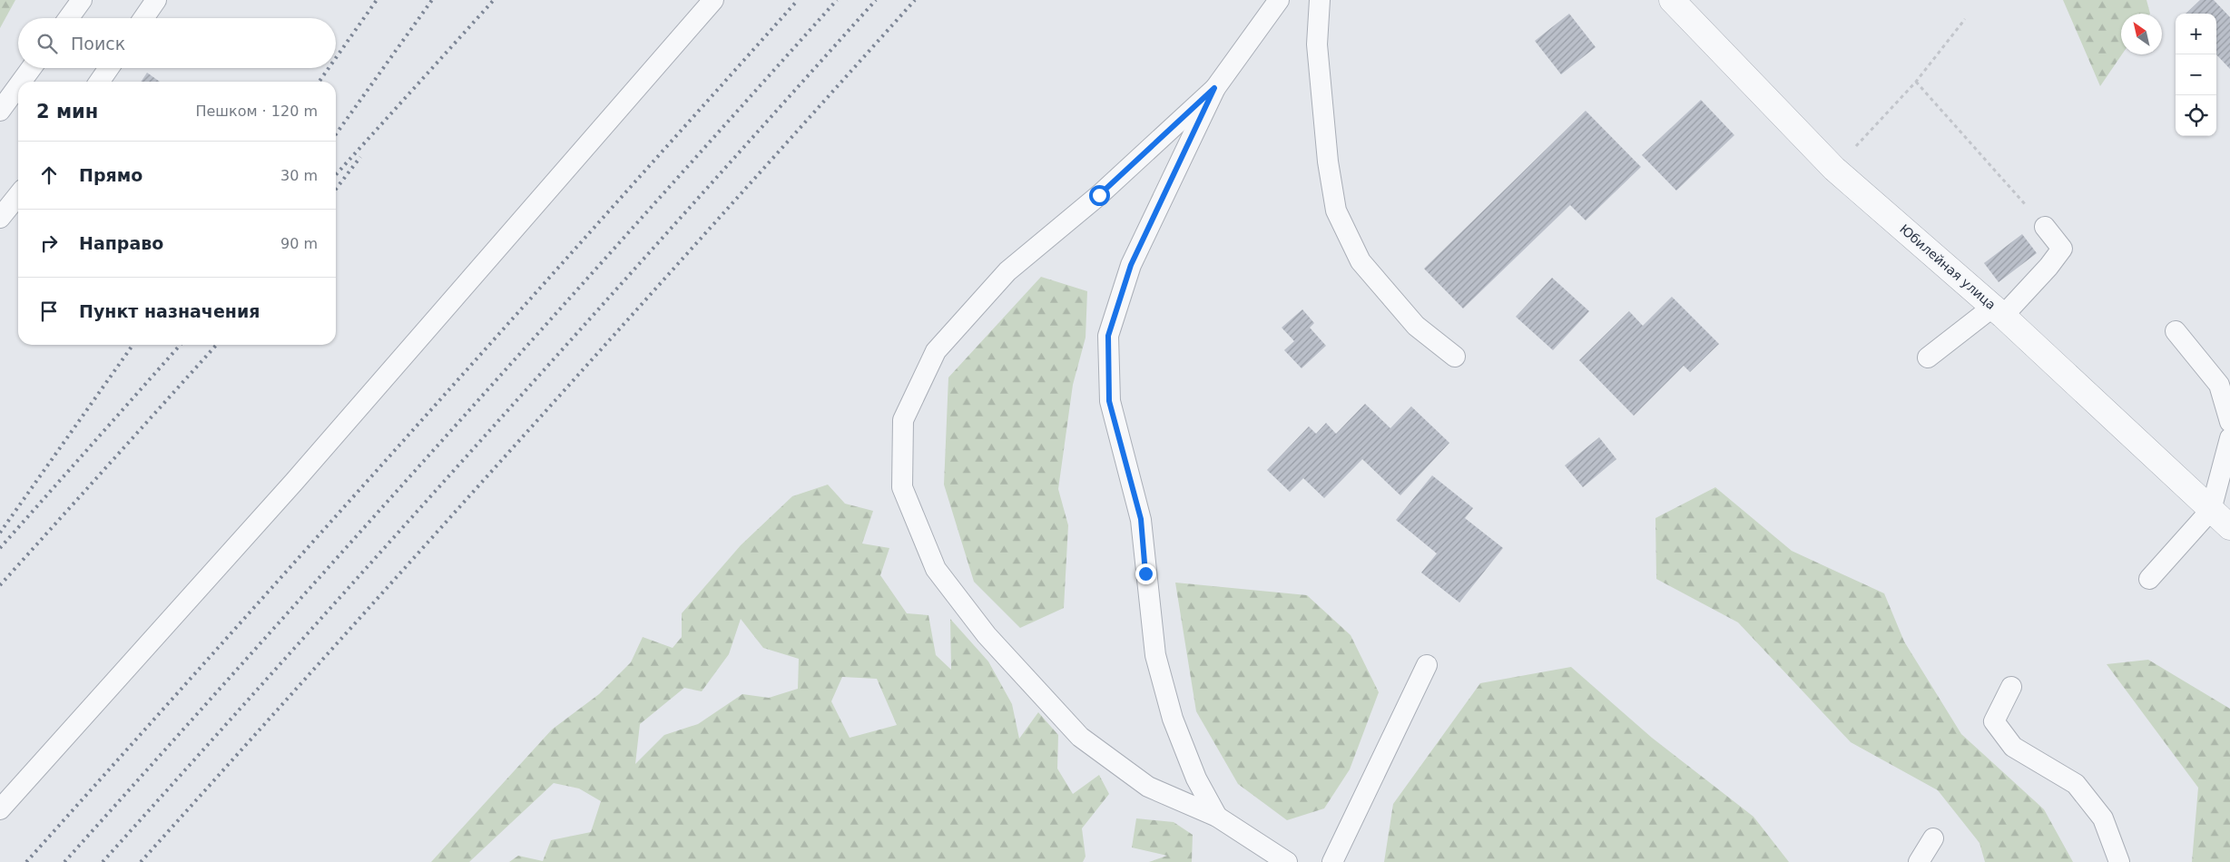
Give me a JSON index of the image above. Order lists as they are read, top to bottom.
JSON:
{
  "streets": {
    "street": ["Юбилейная улица"]
  },
  "north": "top left",
  "page": {
    "map_buttons": ["+", "−"],
    "search": "Поиск",
    "heading": ["2 мин", "Пешком · 120 m"],
    "list": [
      ["Прямо", "30 m"],
      ["Направо", "90 m"],
      "Пункт назначения"
    ]
  }
}
